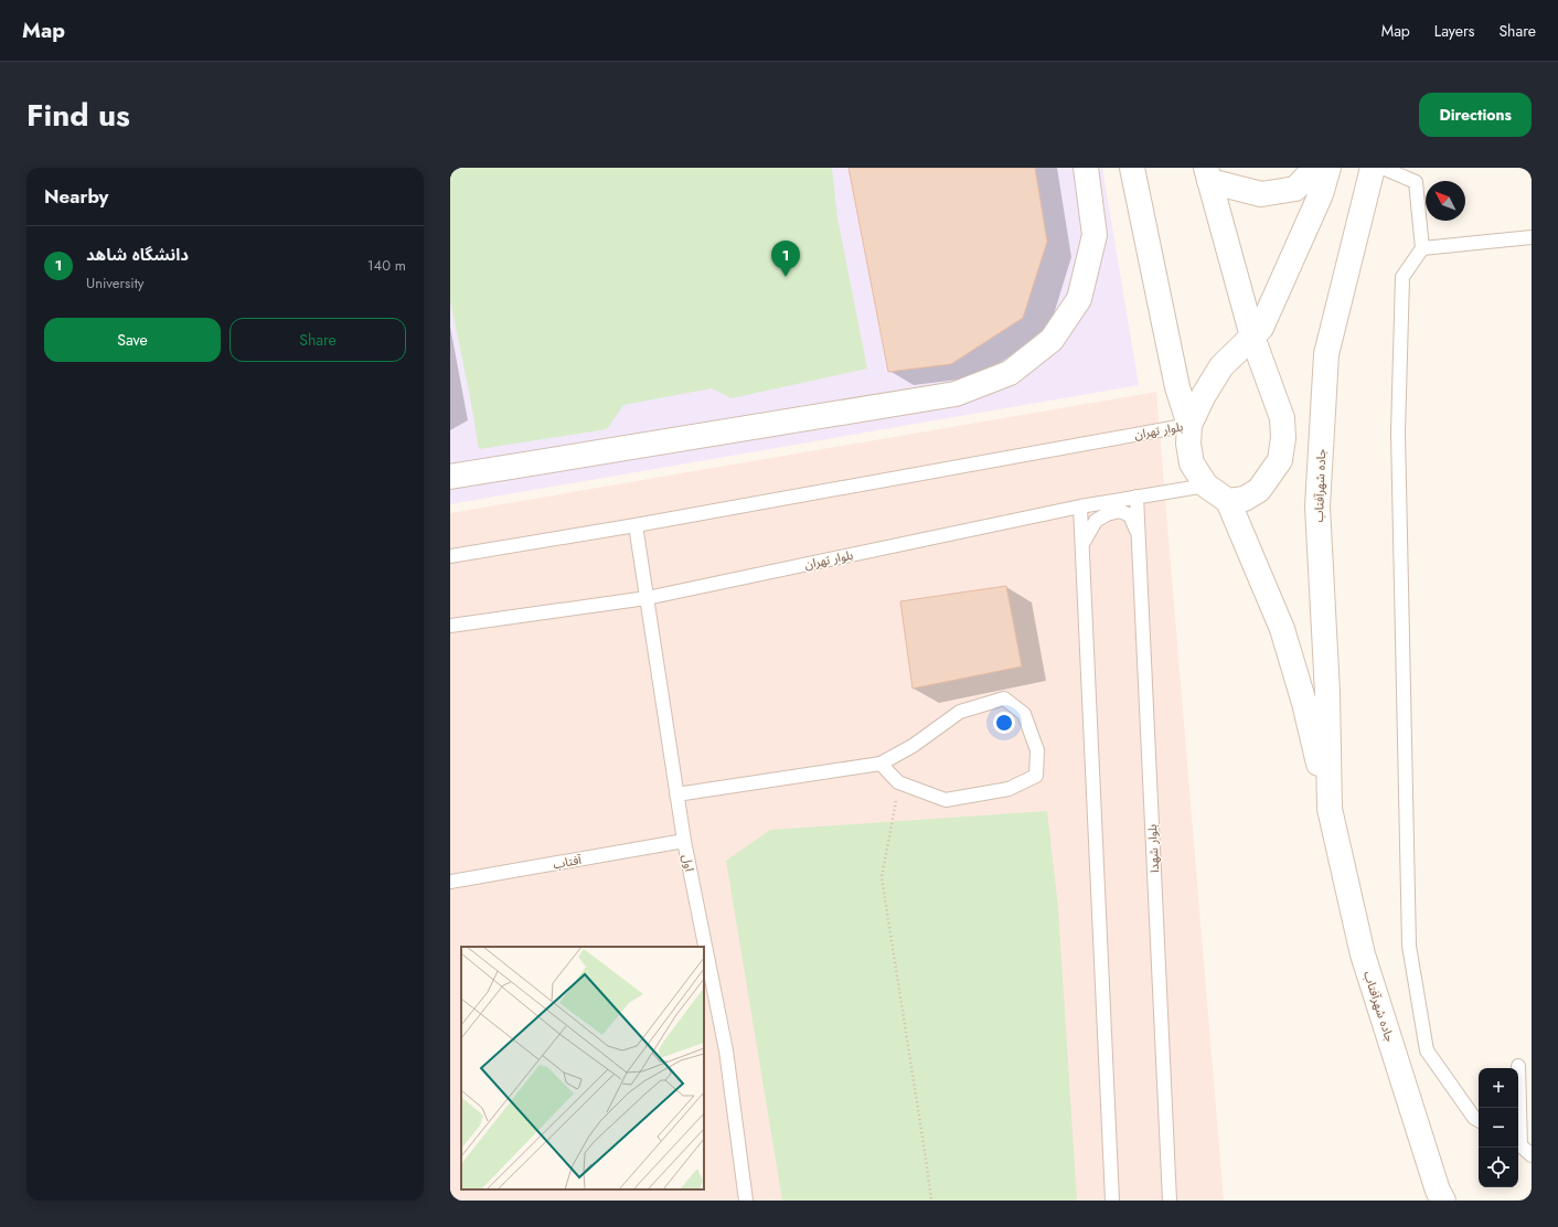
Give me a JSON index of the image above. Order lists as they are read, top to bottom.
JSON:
{
  "streets": {
    "main road": ["جاده شهرآفتاب"],
    "lane": [
      "بلوار تهران",
      "بلوار شهدا",
      "آفتاب",
      "اول"
    ]
  },
  "crossings": [
    ["بلوار تهران", "بلوار شهدا"],
    ["بلوار تهران", "اول"],
    ["آفتاب", "اول"]
  ],
  "north": "top left",
  "page": {
    "header": "Map",
    "nav": ["Map", "Layers", "Share"],
    "title": "Find us",
    "buttons": [
      "Directions",
      ["Save", "Share"]
    ],
    "heading": "Nearby",
    "list": [
      {
        "mark": "1",
        "name": "دانشگاه شاهد",
        "note": "University",
        "value": "140 m"
      }
    ],
    "pins": "1",
    "map_buttons": ["+", "−"]
  }
}
